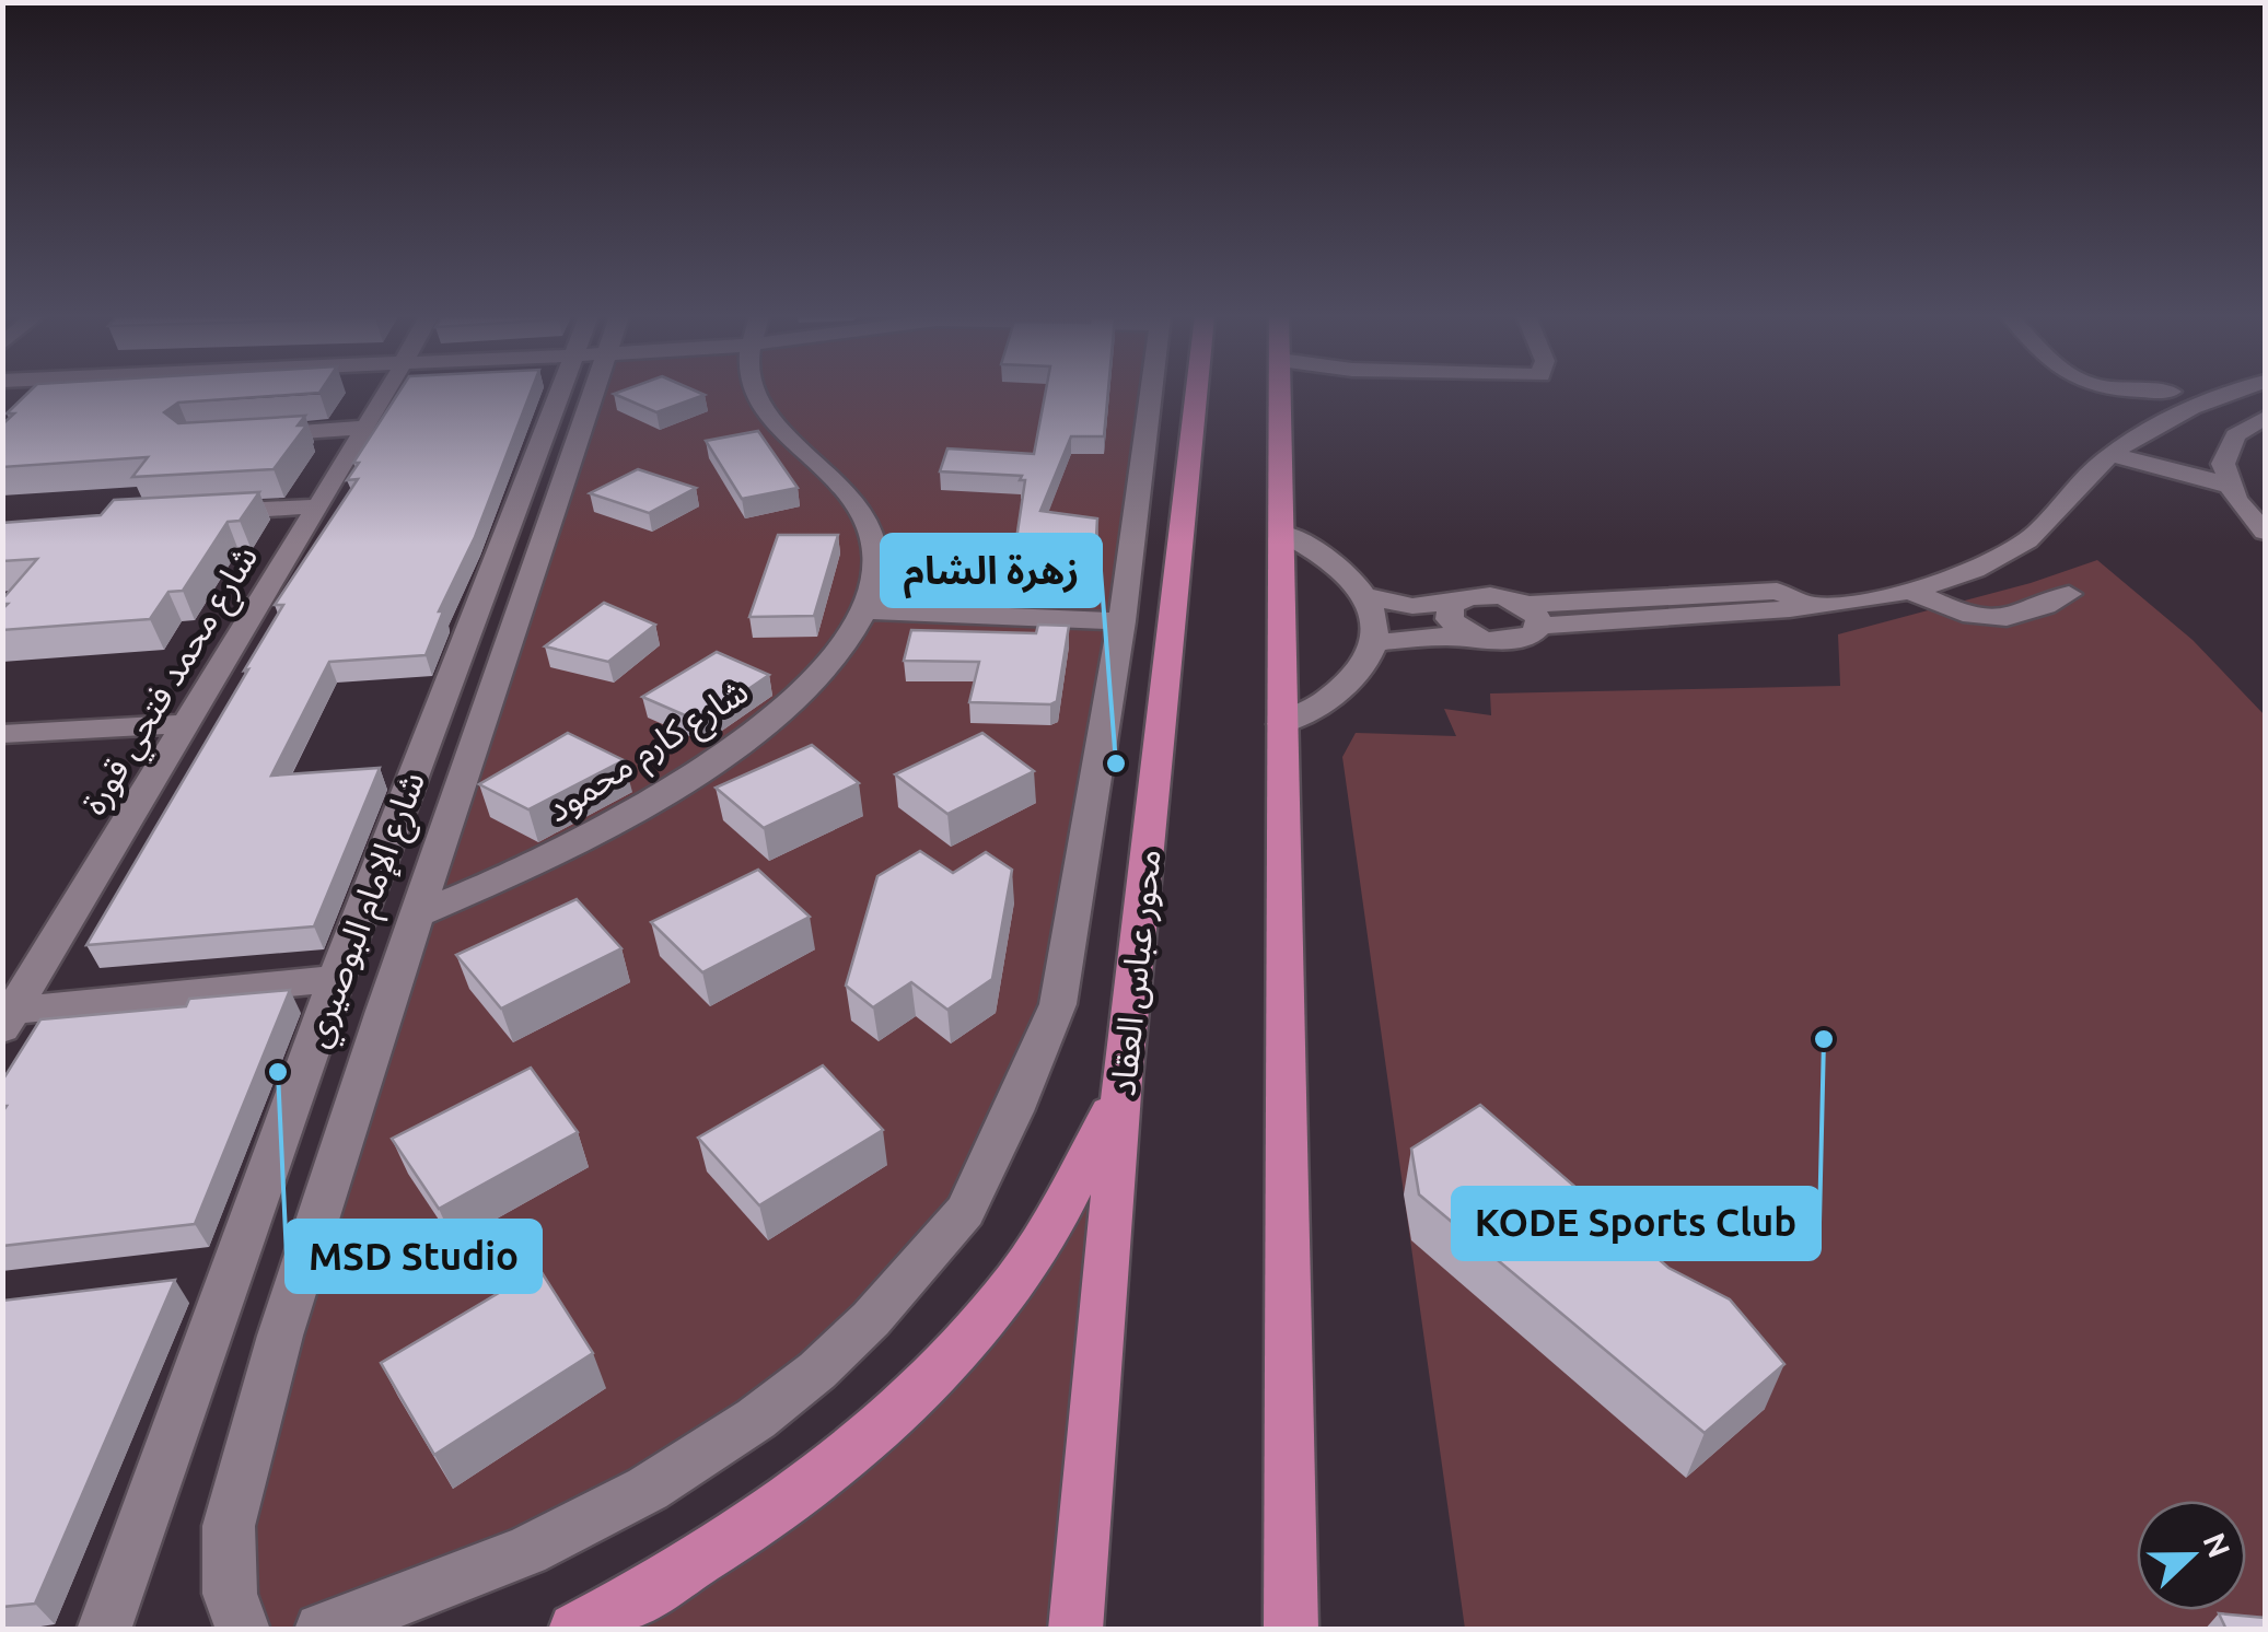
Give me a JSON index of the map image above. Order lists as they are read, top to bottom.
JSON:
{
  "streets": {
    "main road": ["محور عباس العقاد"],
    "street": ["شارع محمد فتحي قورة", "شارع كارم محمود", "شارع الإمام البوصيري"]
  },
  "crossings": [
    ["شارع كارم محمود", "شارع الإمام البوصيري"]
  ],
  "places": ["زهرة الشام", "KODE Sports Club", "MSD Studio"],
  "north": "right"
}
